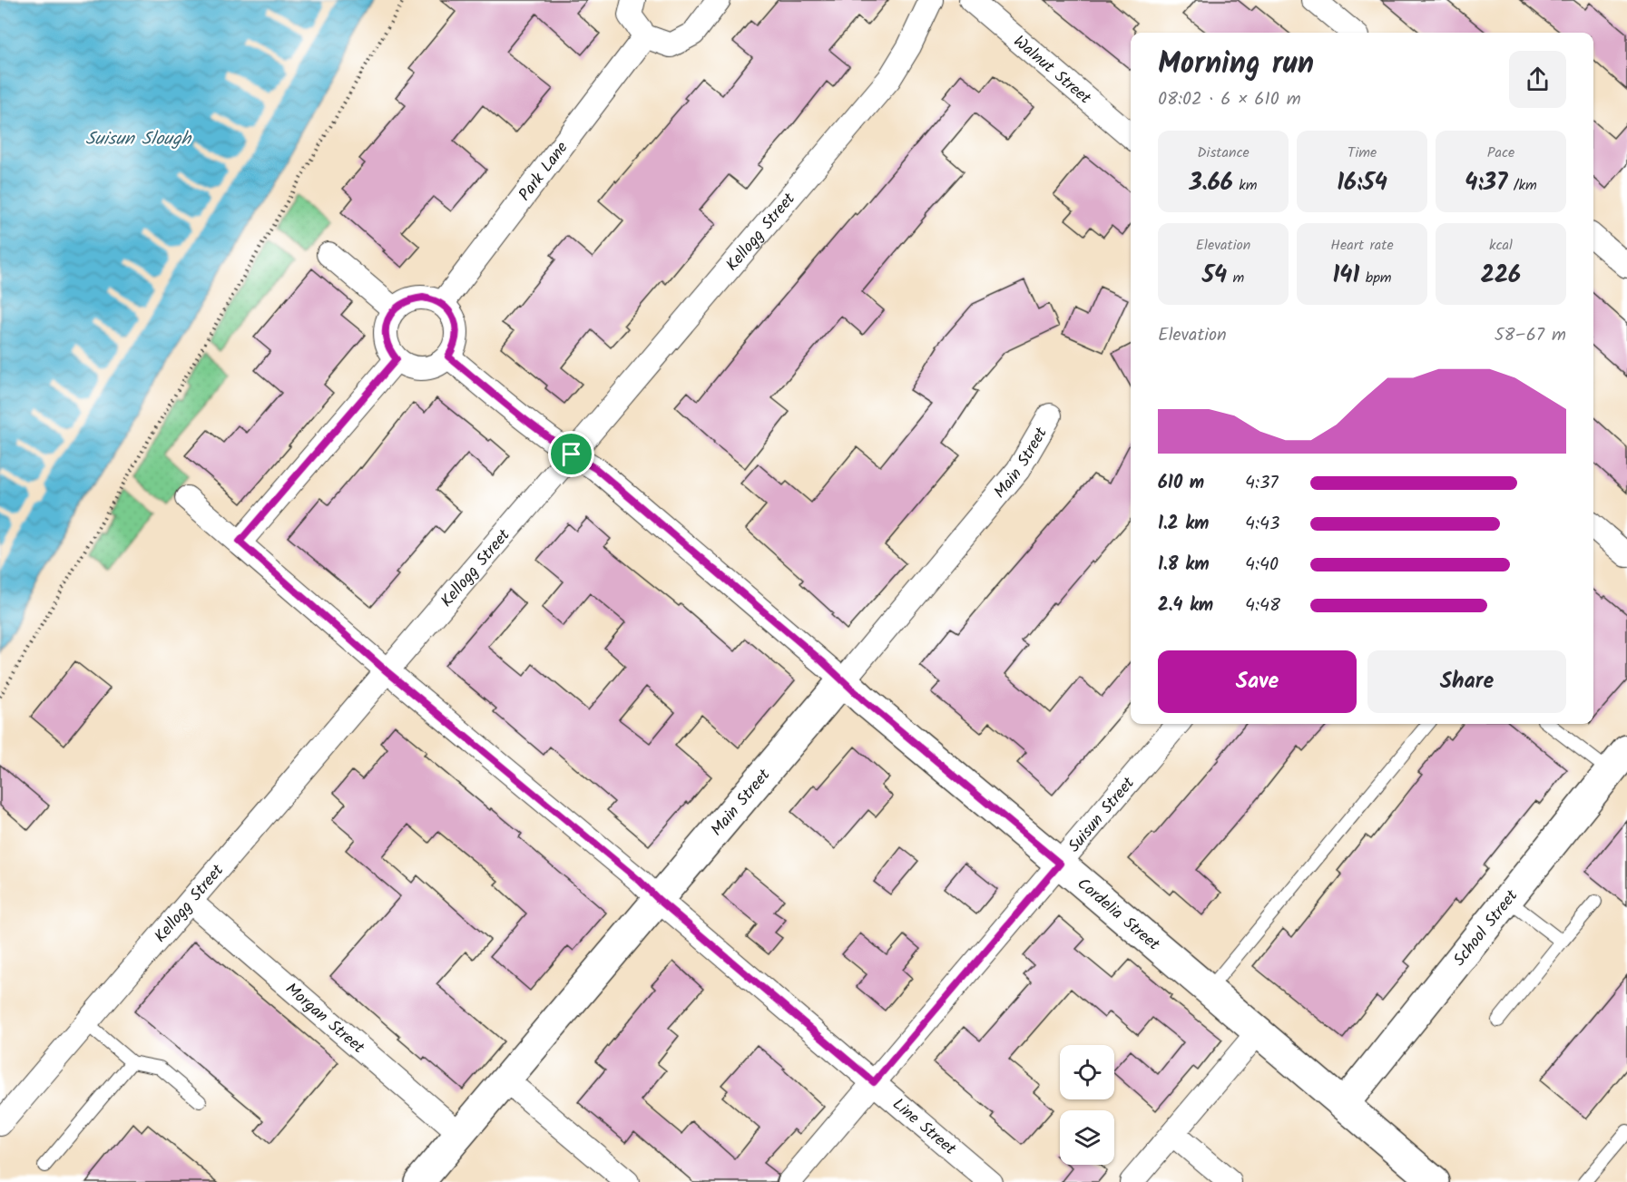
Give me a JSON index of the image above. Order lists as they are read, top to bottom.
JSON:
{
  "streets": {
    "main road": ["Main Street", "Cordelia Street", "School Street"],
    "street": [
      "Walnut Street",
      "Park Lane",
      "Kellogg Street",
      "Suisun Street",
      "Morgan Street",
      "Line Street"
    ]
  },
  "crossings": [
    ["Park Lane", "Cordelia Street"],
    ["Kellogg Street", "Cordelia Street"],
    ["Kellogg Street", "Morgan Street"],
    ["Kellogg Street", "Line Street"],
    ["Main Street", "Cordelia Street"],
    ["Main Street", "Morgan Street"],
    ["Main Street", "Line Street"],
    ["Suisun Street", "Cordelia Street"],
    ["Suisun Street", "Line Street"],
    ["Cordelia Street", "School Street"]
  ],
  "water": ["Suisun Slough"],
  "page": {
    "heading": ["Morning run", "08:02 · 6 × 610 m"],
    "stats": [
      ["Distance", "3.66 km"],
      ["Time", "16:54"],
      ["Pace", "4:37 /km"],
      ["Elevation", "54 m"],
      ["Heart rate", "141 bpm"],
      ["kcal", "226"]
    ],
    "chart": ["Elevation", "58–67 m"],
    "list": [
      {
        "name": "610 m",
        "note": "4:37"
      },
      {
        "name": "1.2 km",
        "note": "4:43"
      },
      {
        "name": "1.8 km",
        "note": "4:40"
      },
      {
        "name": "2.4 km",
        "note": "4:48"
      }
    ],
    "buttons": ["Save", "Share"]
  }
}
